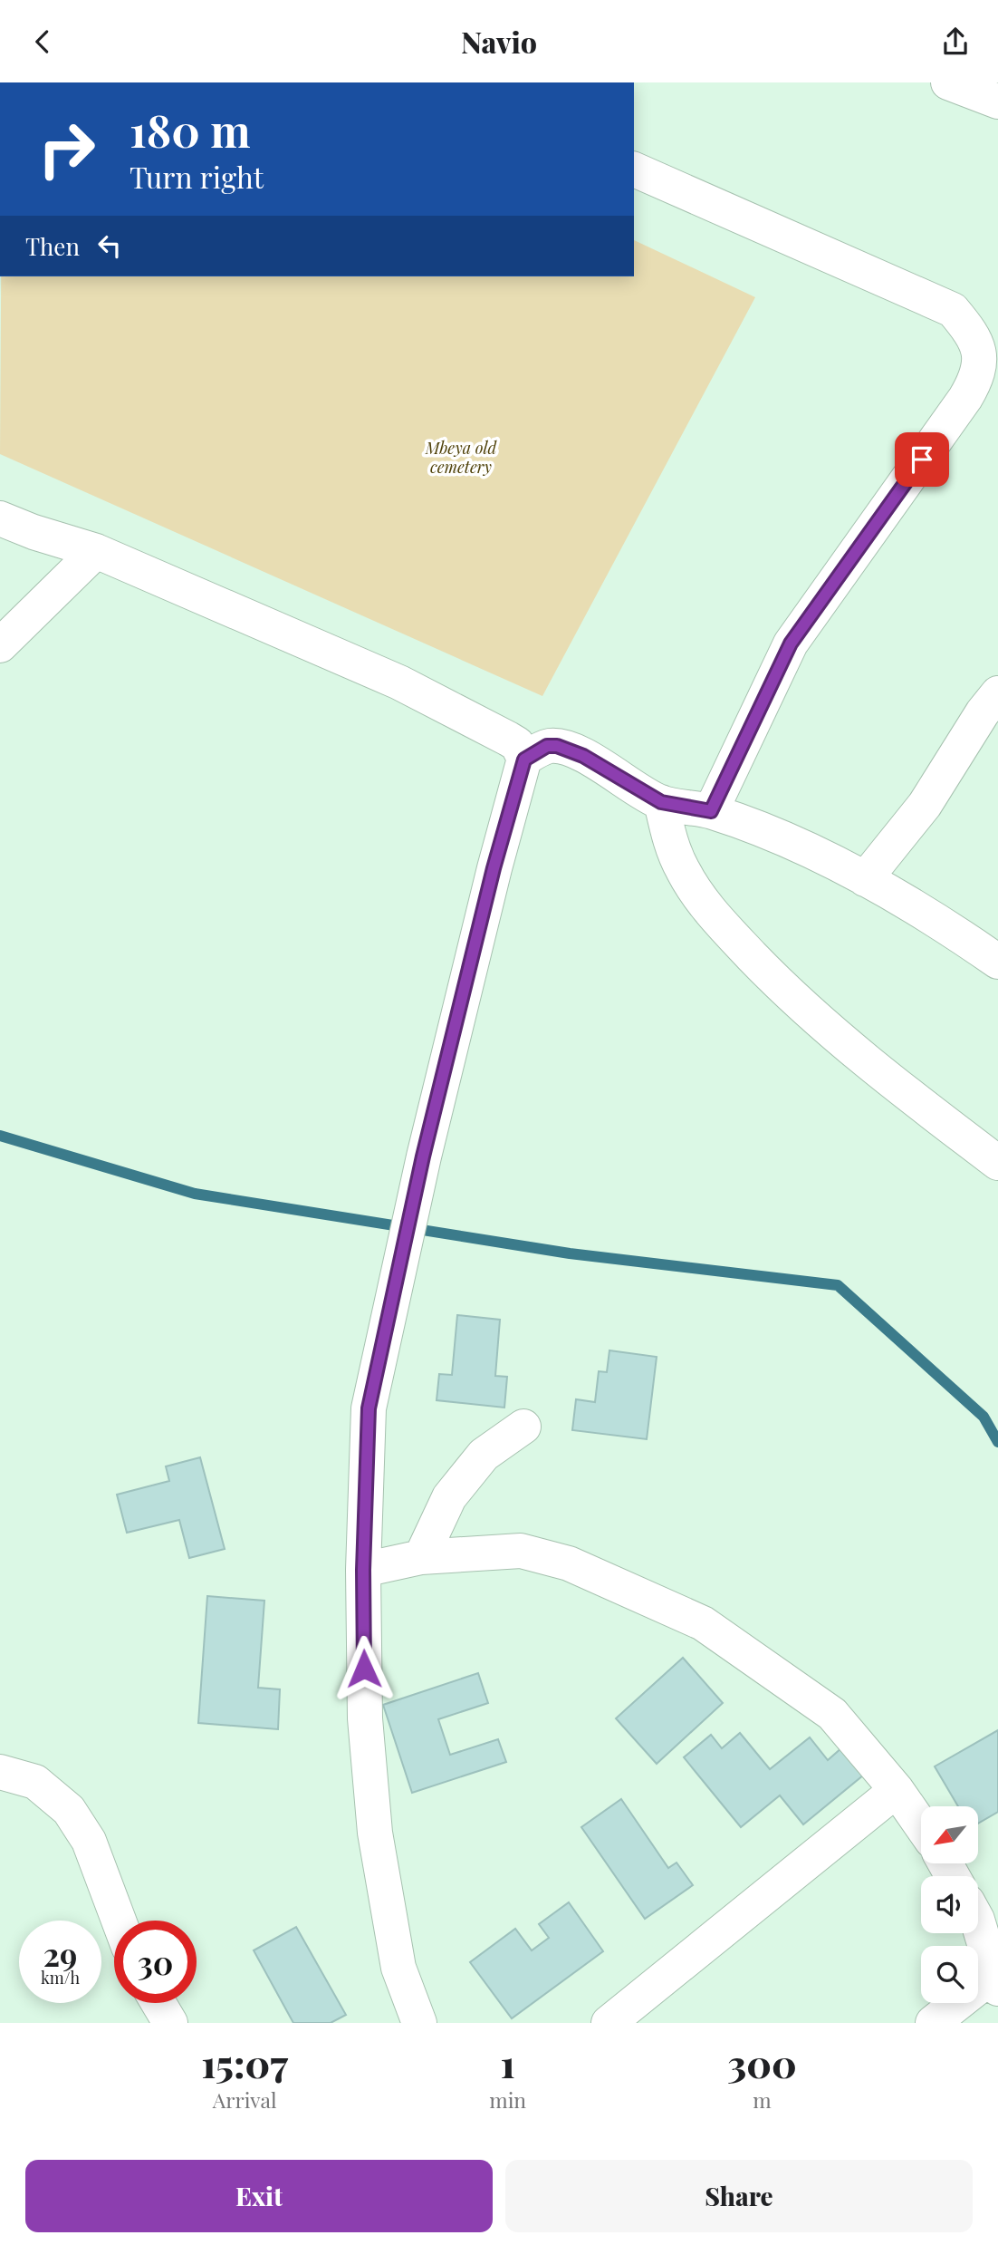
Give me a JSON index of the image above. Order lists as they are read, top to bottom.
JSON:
{
  "parks": ["Mbeya old cemetery"],
  "north": "bottom left",
  "page": {
    "header": "Navio",
    "turn": ["180 m", "Turn right"],
    "then": "Then",
    "speed": "29 km/h",
    "limit": "30",
    "eta": [
      "15:07",
      "Arrival",
      "1",
      "min",
      "300",
      "m"
    ],
    "buttons": ["Exit", "Share"]
  }
}
